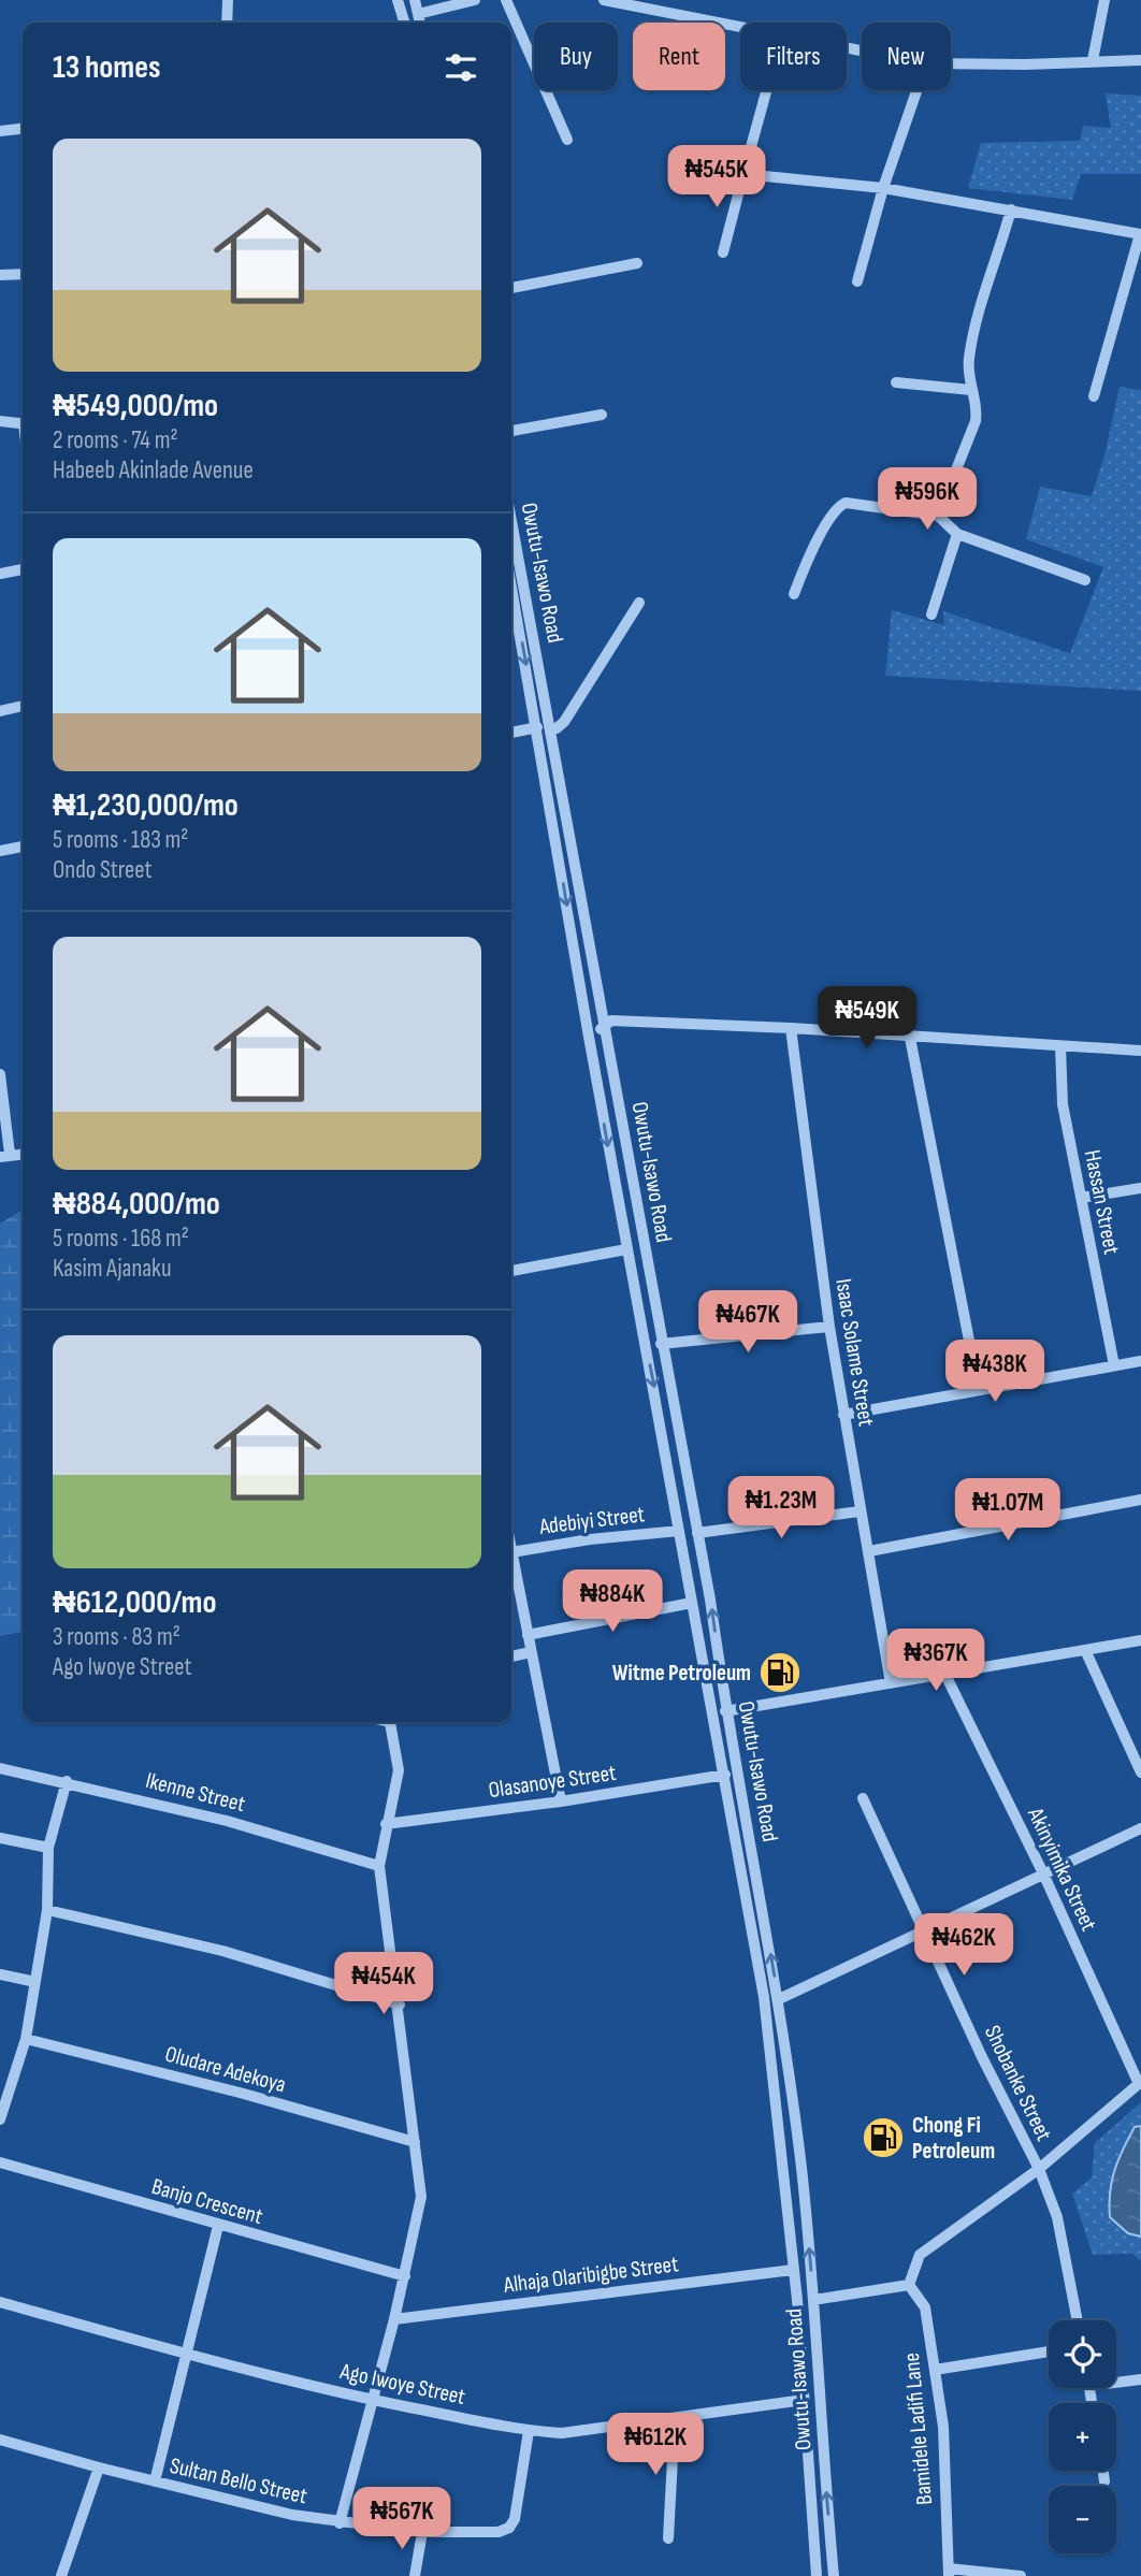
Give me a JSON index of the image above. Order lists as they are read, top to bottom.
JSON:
{
  "streets": {
    "street": [
      "Owutu-Isawo Road",
      "Hassan Street",
      "Isaac Solame Street",
      "Adebiyi Street",
      "Olasanoye Street",
      "Ikenne Street",
      "Akinyimika Street",
      "Oludare Adekoya",
      "Shobanke Street",
      "Banjo Crescent",
      "Alhaja Olaribigbe Street",
      "Ago Iwoye Street",
      "Bamidele Ladifi Lane",
      "Sultan Bello Street"
    ]
  },
  "crossings": [
    ["Owutu-Isawo Road", "Adebiyi Street"],
    ["Owutu-Isawo Road", "Olasanoye Street"],
    ["Owutu-Isawo Road", "Alhaja Olaribigbe Street"],
    ["Owutu-Isawo Road", "Ago Iwoye Street"],
    ["Ago Iwoye Street", "Sultan Bello Street"]
  ],
  "places": {
    "fuel station": ["Witme Petroleum", "Chong Fi Petroleum"]
  },
  "page": {
    "chip": [
      "Buy",
      "Rent",
      "Filters",
      "New"
    ],
    "heading": "13 homes",
    "list": [
      {
        "name": "₦549,000/mo",
        "note": "2 rooms · 74 m² · Habeeb Akinlade Avenue"
      },
      {
        "name": "₦1,230,000/mo",
        "note": "5 rooms · 183 m² · Ondo Street"
      },
      {
        "name": "₦884,000/mo",
        "note": "5 rooms · 168 m² · Kasim Ajanaku"
      },
      {
        "name": "₦612,000/mo",
        "note": "3 rooms · 83 m² · Ago Iwoye Street"
      }
    ],
    "price": [
      "₦545K",
      "₦596K",
      "₦549K",
      "₦467K",
      "₦438K",
      "₦1.23M",
      "₦1.07M",
      "₦884K",
      "₦367K",
      "₦462K",
      "₦454K",
      "₦612K",
      "₦567K"
    ],
    "map_buttons": ["+", "−"]
  }
}
